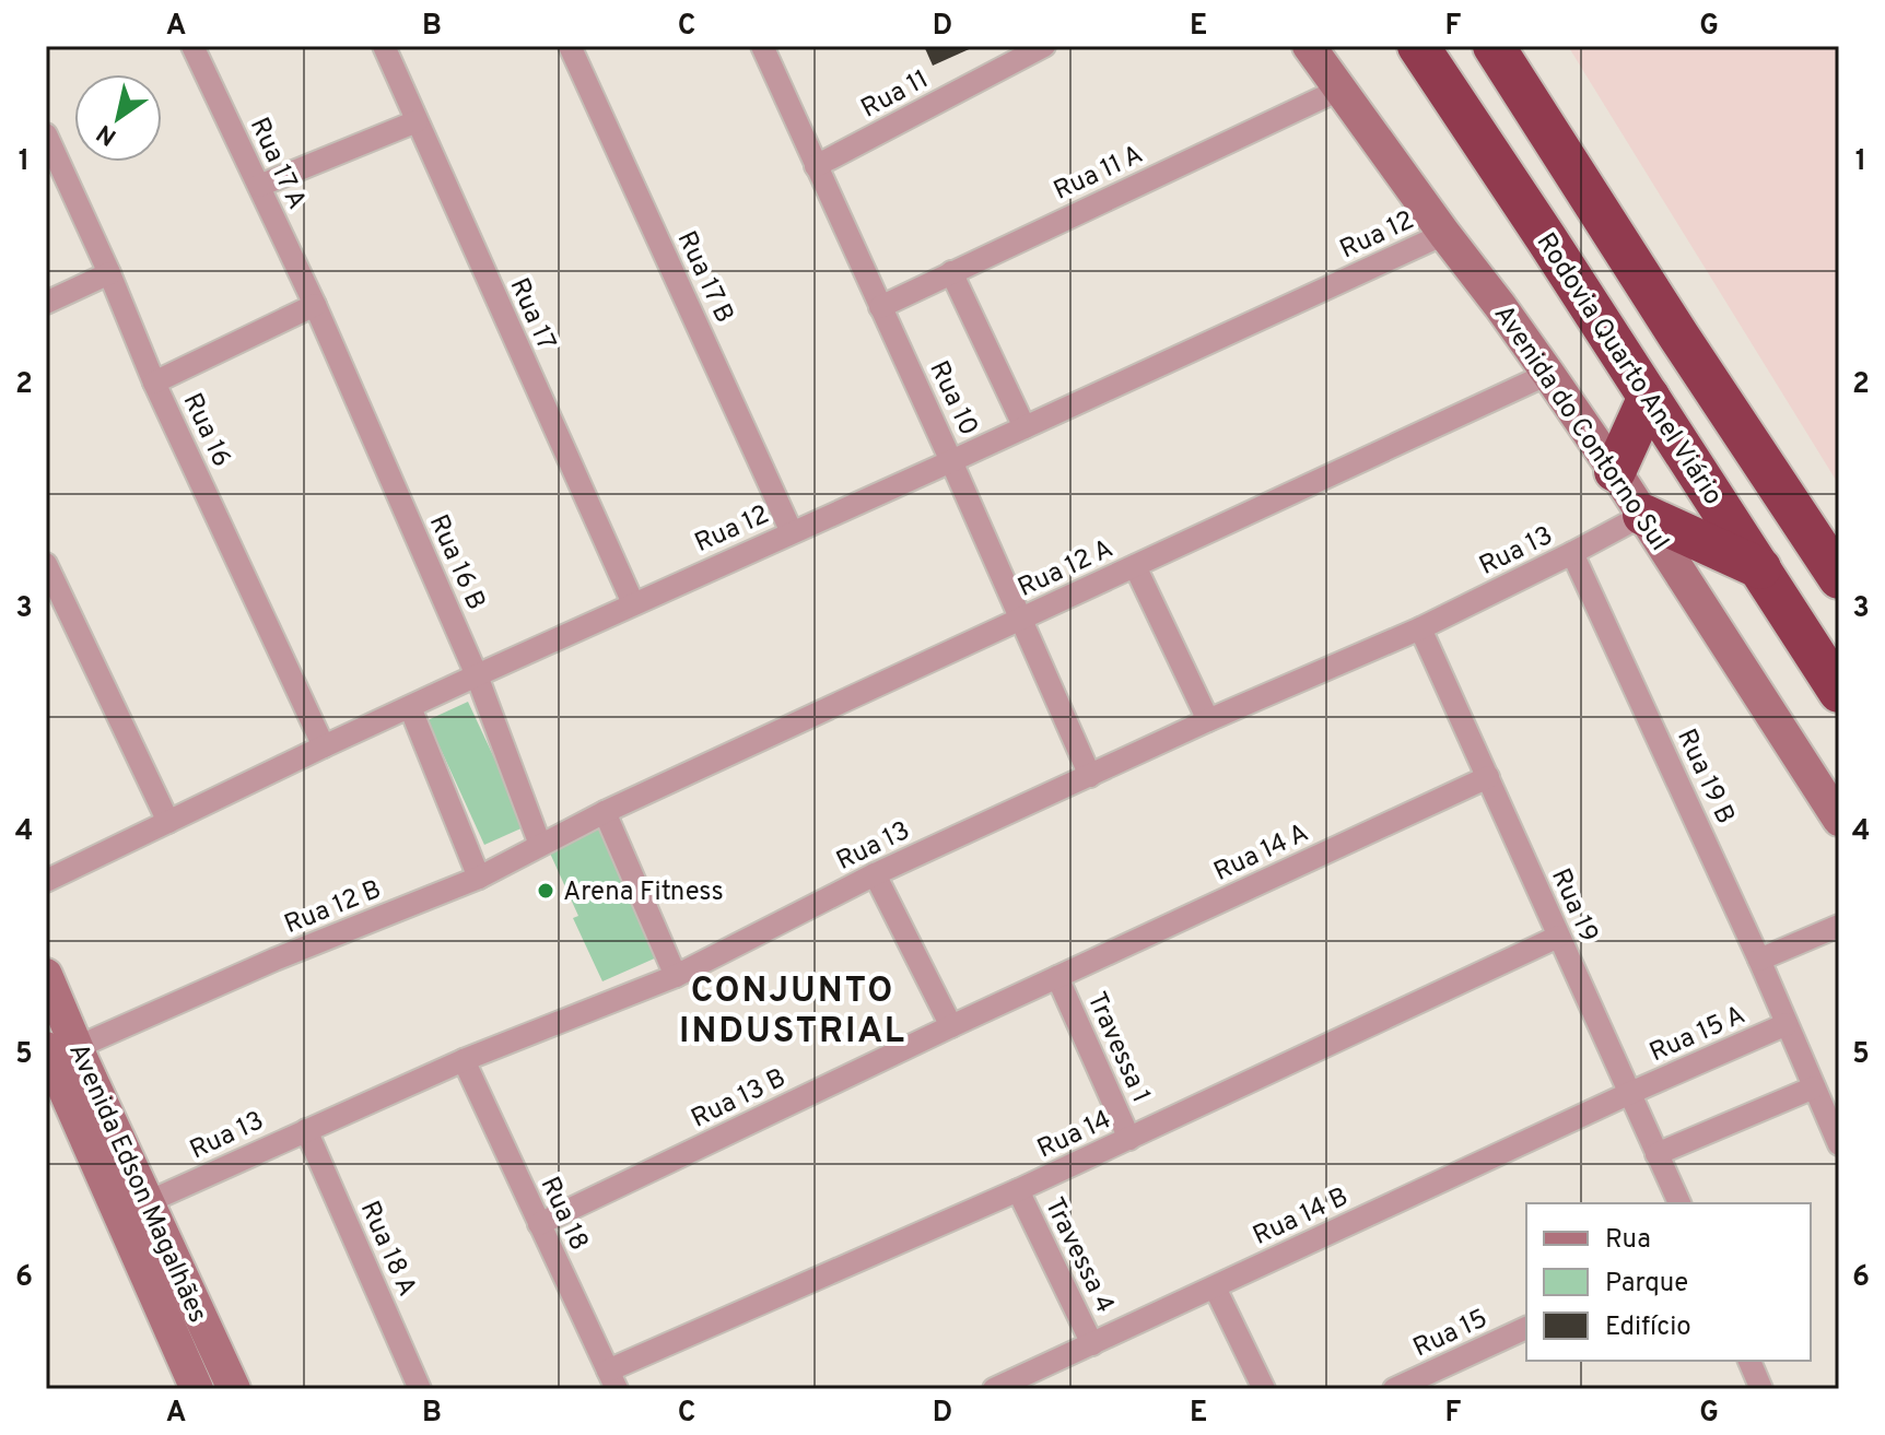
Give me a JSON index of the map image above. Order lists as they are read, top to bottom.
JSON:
{
  "streets": {
    "highway": ["Rodovia Quarto Anel Viário"],
    "street": [
      "Rua 11",
      "Rua 17 A",
      "Rua 11 A",
      "Rua 12",
      "Rua 17 B",
      "Rua 17",
      "Rua 10",
      "Avenida do Contorno Sul",
      "Rua 16",
      "Rua 13",
      "Rua 16 B",
      "Rua 12 A",
      "Rua 19 B",
      "Rua 14 A",
      "Rua 19",
      "Rua 12 B",
      "Rua 15 A",
      "Travessa 1",
      "Rua 13 B",
      "Rua 14",
      "Avenida Edson Magalhães",
      "Rua 18",
      "Rua 14 B",
      "Rua 18 A",
      "Travessa 4",
      "Rua 15"
    ]
  },
  "crossings": [
    ["Rua 11", "Rua 10"],
    ["Rua 17 A", "Rua 16 B"],
    ["Rua 11 A", "Rua 10"],
    ["Rua 11 A", "Avenida do Contorno Sul"],
    ["Rua 12", "Rua 17 B"],
    ["Rua 12", "Rua 17"],
    ["Rua 12", "Rua 10"],
    ["Rua 12", "Avenida do Contorno Sul"],
    ["Rua 12", "Rua 16"],
    ["Rua 12", "Rua 16 B"],
    ["Rua 10", "Rua 13"],
    ["Rua 10", "Rua 12 A"],
    ["Avenida do Contorno Sul", "Rua 13"],
    ["Avenida do Contorno Sul", "Rua 12 A"],
    ["Rua 13", "Rua 19 B"],
    ["Rua 13", "Rua 19"],
    ["Rua 13", "Avenida Edson Magalhães"],
    ["Rua 13", "Rua 18"],
    ["Rua 13", "Rua 18 A"],
    ["Rua 16 B", "Rua 12 B"],
    ["Rua 12 A", "Rua 12 B"],
    ["Rua 19 B", "Rua 15 A"],
    ["Rua 14 A", "Rua 19"],
    ["Rua 14 A", "Travessa 1"],
    ["Rua 14 A", "Rua 13 B"],
    ["Rua 19", "Rua 15 A"],
    ["Rua 19", "Rua 14"],
    ["Rua 19", "Rua 14 B"],
    ["Rua 12 B", "Avenida Edson Magalhães"],
    ["Rua 15 A", "Rua 14 B"],
    ["Travessa 1", "Rua 13 B"],
    ["Travessa 1", "Rua 14"],
    ["Rua 13 B", "Rua 18"],
    ["Rua 14", "Rua 18"],
    ["Rua 14", "Travessa 4"],
    ["Rua 14 B", "Travessa 4"]
  ],
  "districts": ["CONJUNTO INDUSTRIAL"],
  "places": ["Arena Fitness"],
  "legend": ["Rua", "Parque", "Edifício"],
  "north": "bottom left",
  "grid": {
    "columns": [
      "A",
      "B",
      "C",
      "D",
      "E",
      "F",
      "G"
    ],
    "rows": [
      "1",
      "2",
      "3",
      "4",
      "5",
      "6"
    ]
  }
}
